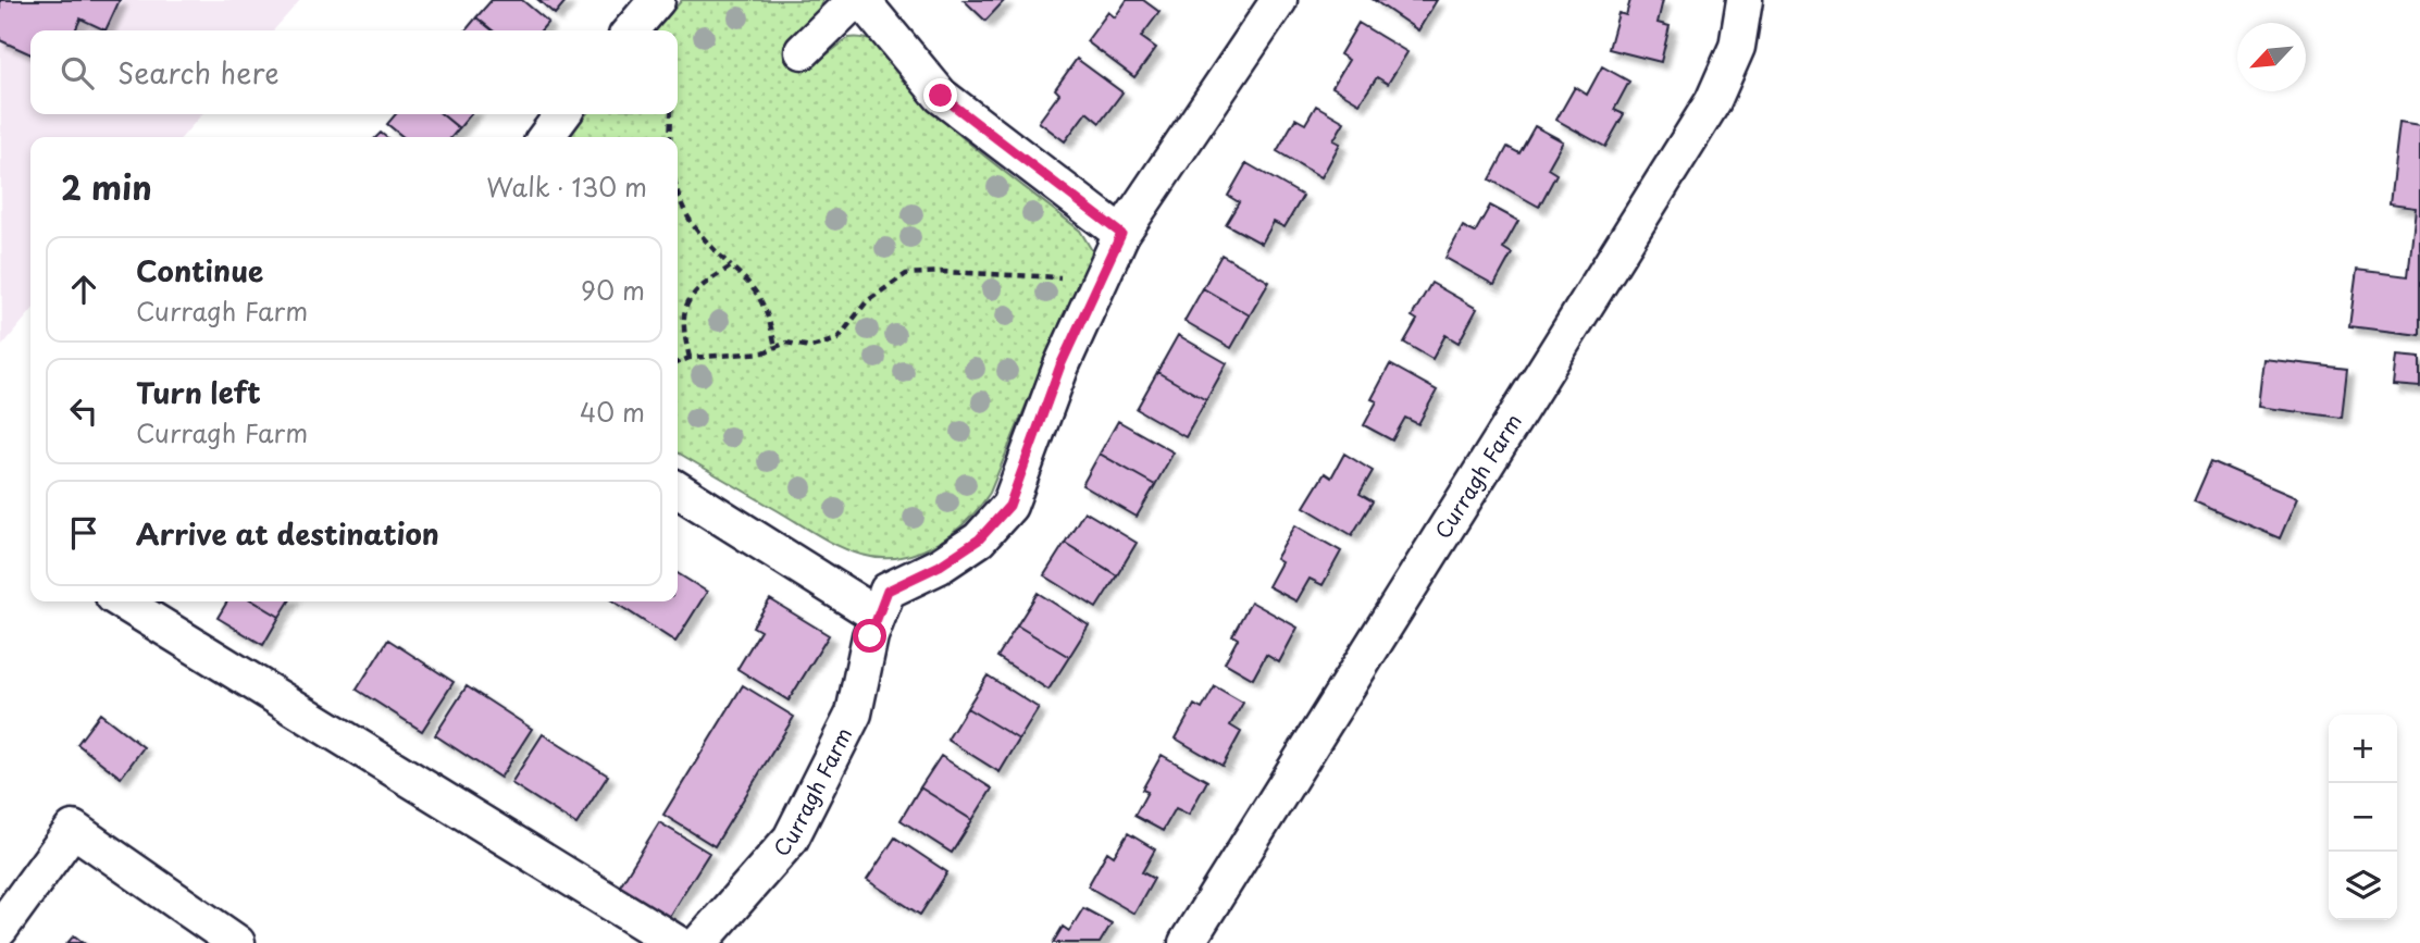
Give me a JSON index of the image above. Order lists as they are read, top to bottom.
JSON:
{
  "streets": {
    "street": ["Curragh Farm"]
  },
  "north": "bottom left",
  "page": {
    "search": "Search here",
    "heading": ["2 min", "Walk · 130 m"],
    "list": [
      ["Continue", "Curragh Farm", "90 m"],
      ["Turn left", "Curragh Farm", "40 m"],
      "Arrive at destination"
    ],
    "map_buttons": ["+", "−"]
  }
}
